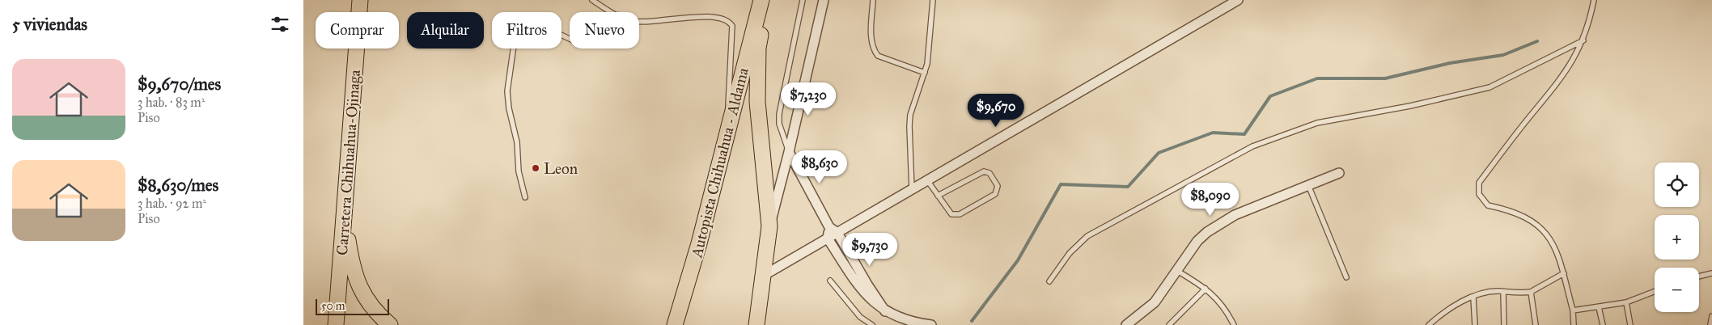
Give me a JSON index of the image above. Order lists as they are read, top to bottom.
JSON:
{
  "streets": {
    "highway": ["Carretera Chihuahua-Ojinaga", "Autopista Chihuahua - Aldama"]
  },
  "places": ["Leon"],
  "scale_bar": "50 m",
  "page": {
    "heading": "5 viviendas",
    "chip": [
      "Comprar",
      "Alquilar",
      "Filtros",
      "Nuevo"
    ],
    "list": [
      {
        "name": "$9,670/mes",
        "note": "3 hab. · 83 m² · Piso"
      },
      {
        "name": "$8,630/mes",
        "note": "3 hab. · 92 m² · Piso"
      }
    ],
    "price": [
      "$7,230",
      "$9,670",
      "$8,630",
      "$8,090",
      "$9,730"
    ],
    "map_buttons": ["+", "−"],
    "scale": "50 m"
  }
}
